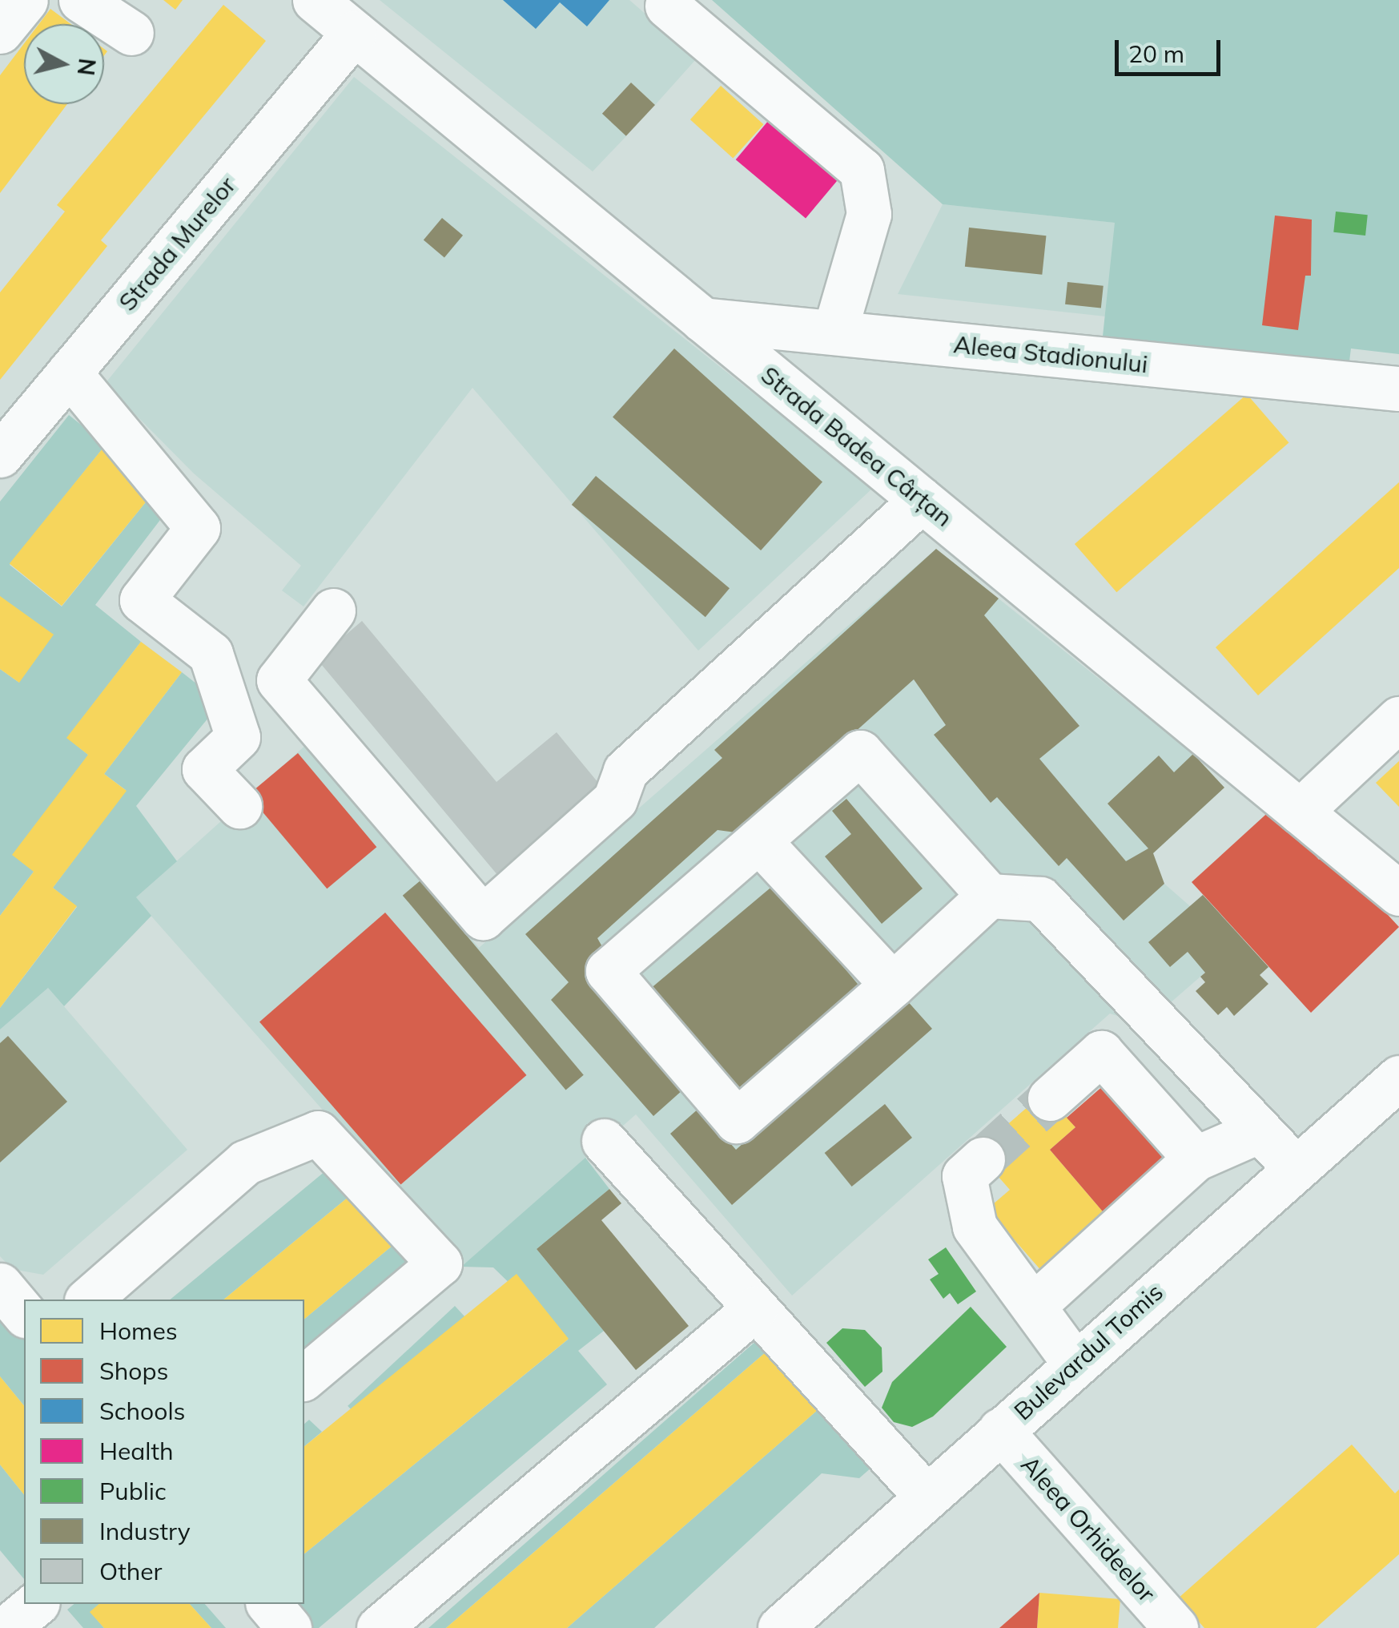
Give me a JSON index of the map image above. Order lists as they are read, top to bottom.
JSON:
{
  "streets": {
    "street": [
      "Strada Murelor",
      "Aleea Stadionului",
      "Strada Badea Cârțan",
      "Bulevardul Tomis",
      "Aleea Orhideelor"
    ]
  },
  "crossings": [
    ["Strada Murelor", "Strada Badea Cârțan"],
    ["Aleea Stadionului", "Strada Badea Cârțan"],
    ["Bulevardul Tomis", "Aleea Orhideelor"]
  ],
  "legend": [
    "Homes",
    "Shops",
    "Schools",
    "Health",
    "Public",
    "Industry",
    "Other"
  ],
  "scale_bar": "20 m",
  "north": "right"
}
